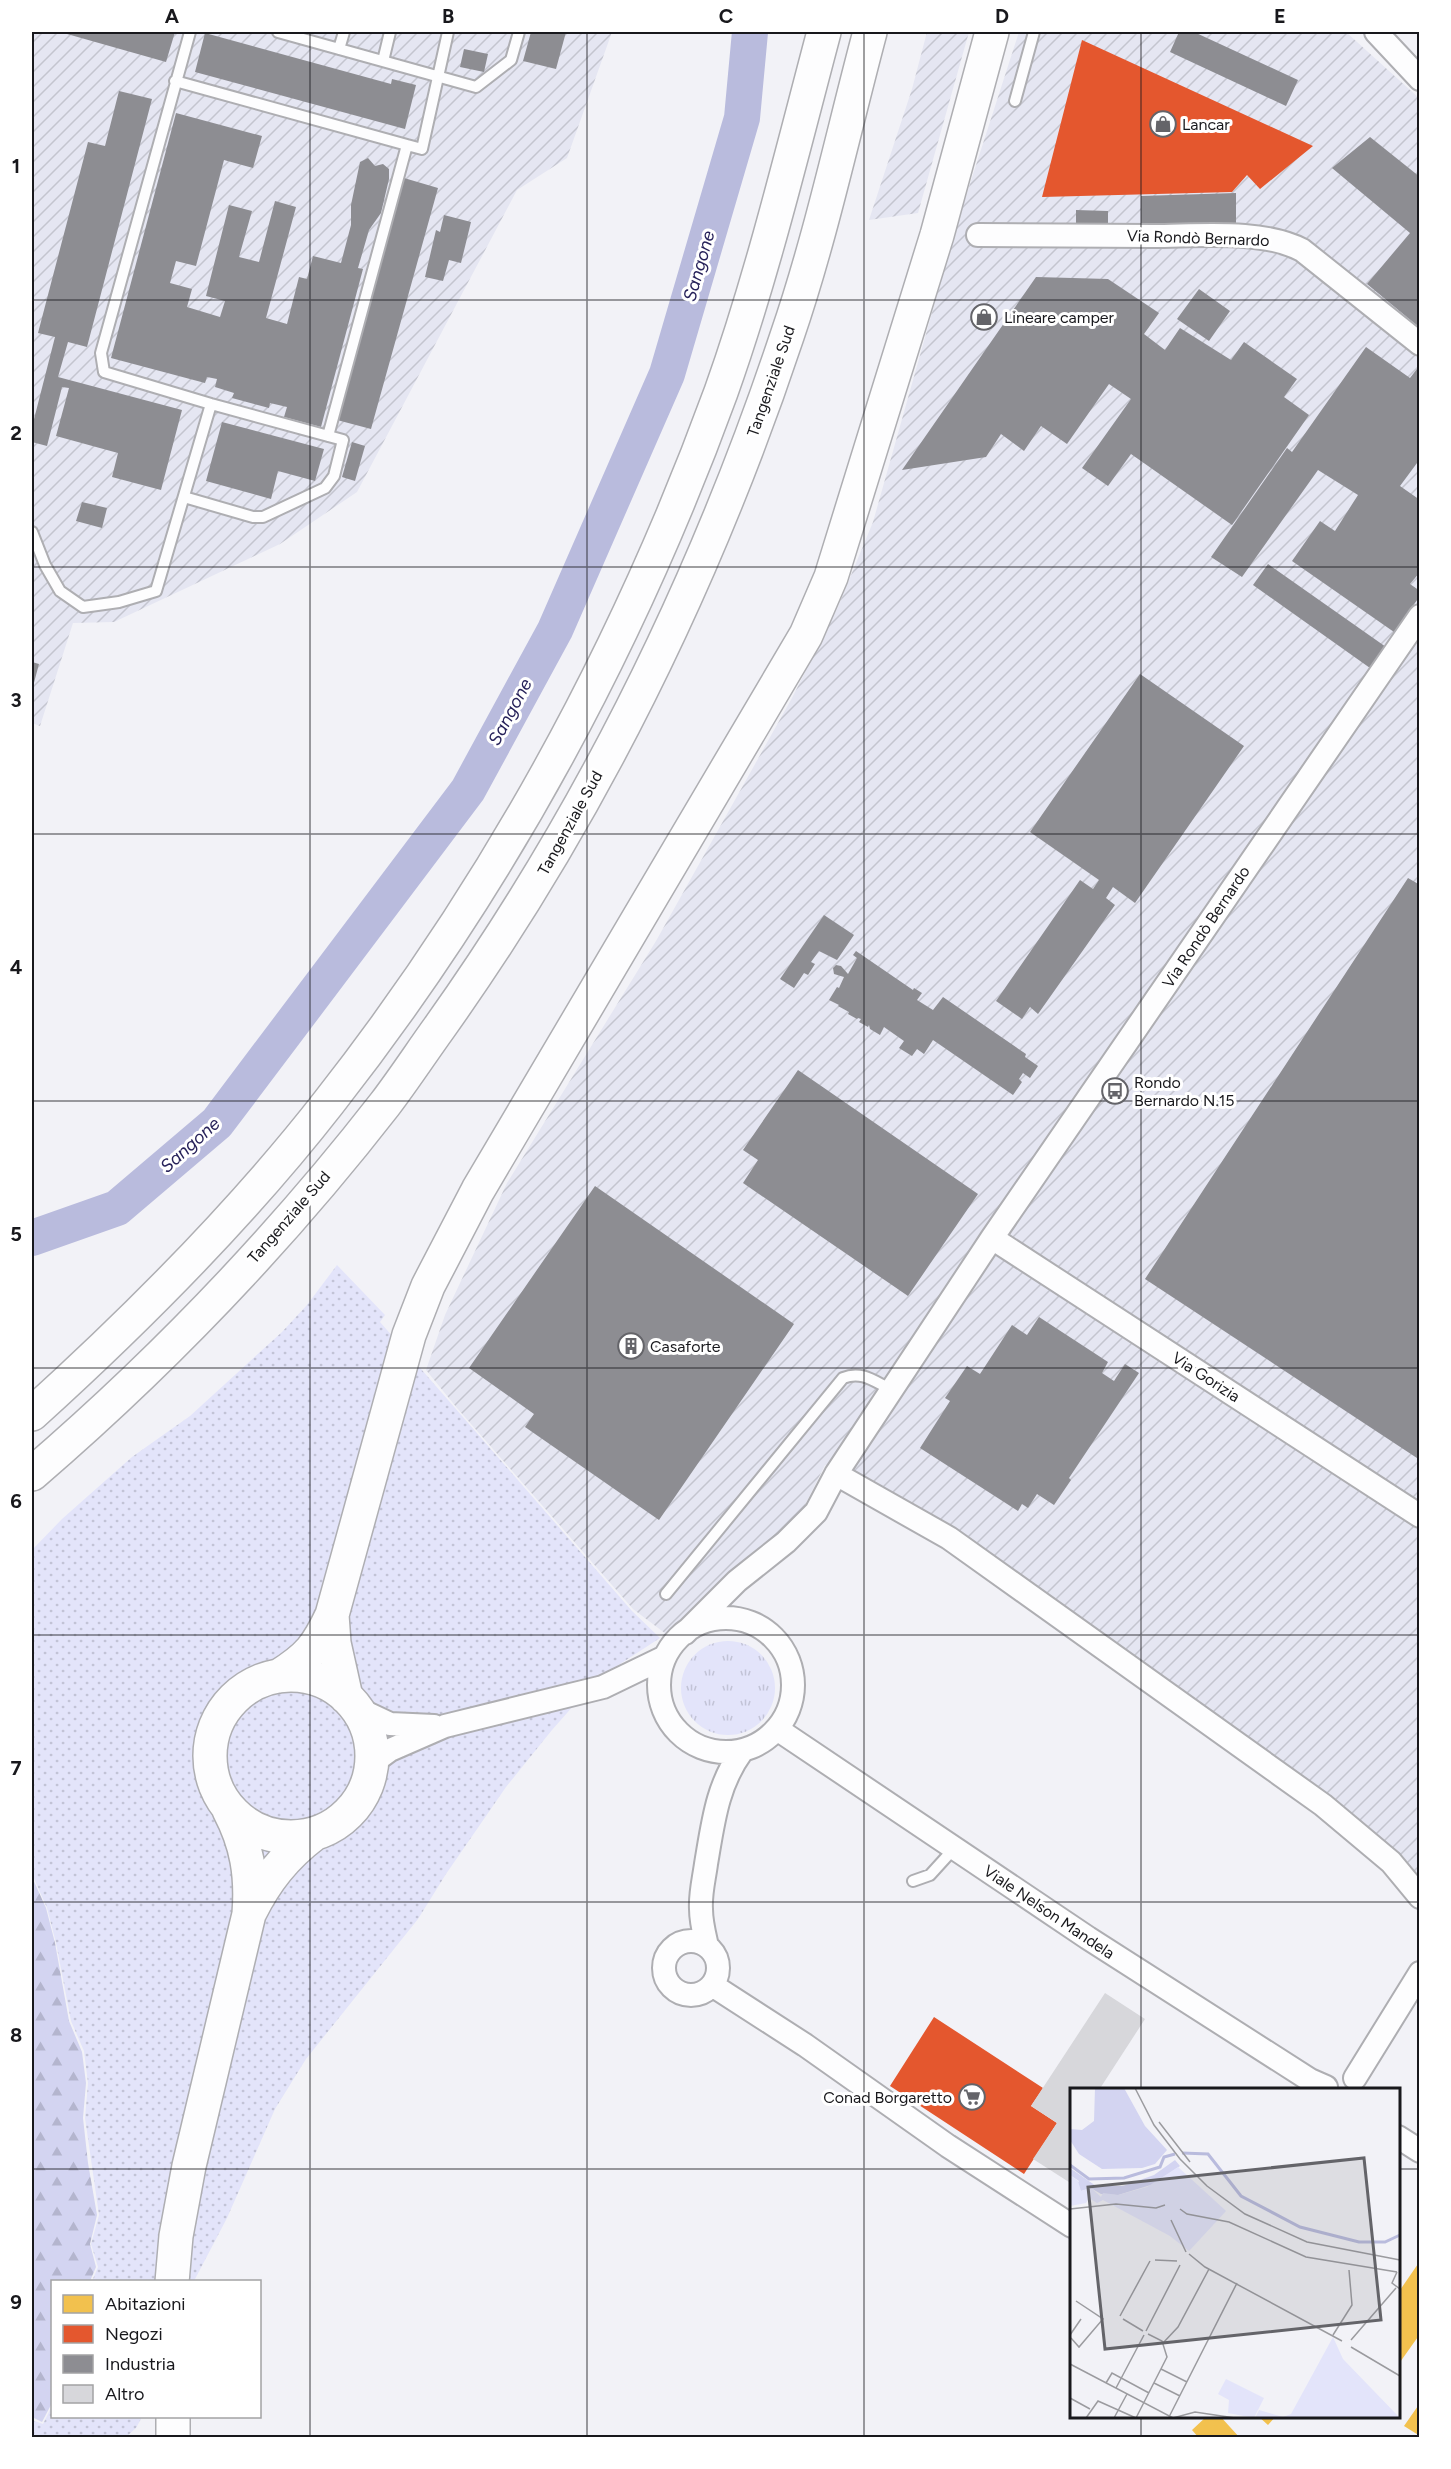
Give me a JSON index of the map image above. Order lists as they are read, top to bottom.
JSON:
{
  "streets": {
    "main road": ["Tangenziale Sud"],
    "street": ["Via Rondò Bernardo", "Via Gorizia", "Viale Nelson Mandela"]
  },
  "crossings": [
    ["Via Rondò Bernardo", "Via Gorizia"],
    ["Via Rondò Bernardo", "Viale Nelson Mandela"]
  ],
  "water": ["Sangone"],
  "places": {
    "shop": ["Lancar", "Lineare camper"],
    "bus stop": ["Rondo Bernardo N.15"],
    "building": ["Casaforte"],
    "supermarket": ["Conad Borgaretto"]
  },
  "legend": [
    "Abitazioni",
    "Negozi",
    "Industria",
    "Altro"
  ],
  "grid": {
    "columns": [
      "A",
      "B",
      "C",
      "D",
      "E"
    ],
    "rows": [
      "1",
      "2",
      "3",
      "4",
      "5",
      "6",
      "7",
      "8",
      "9"
    ]
  }
}
